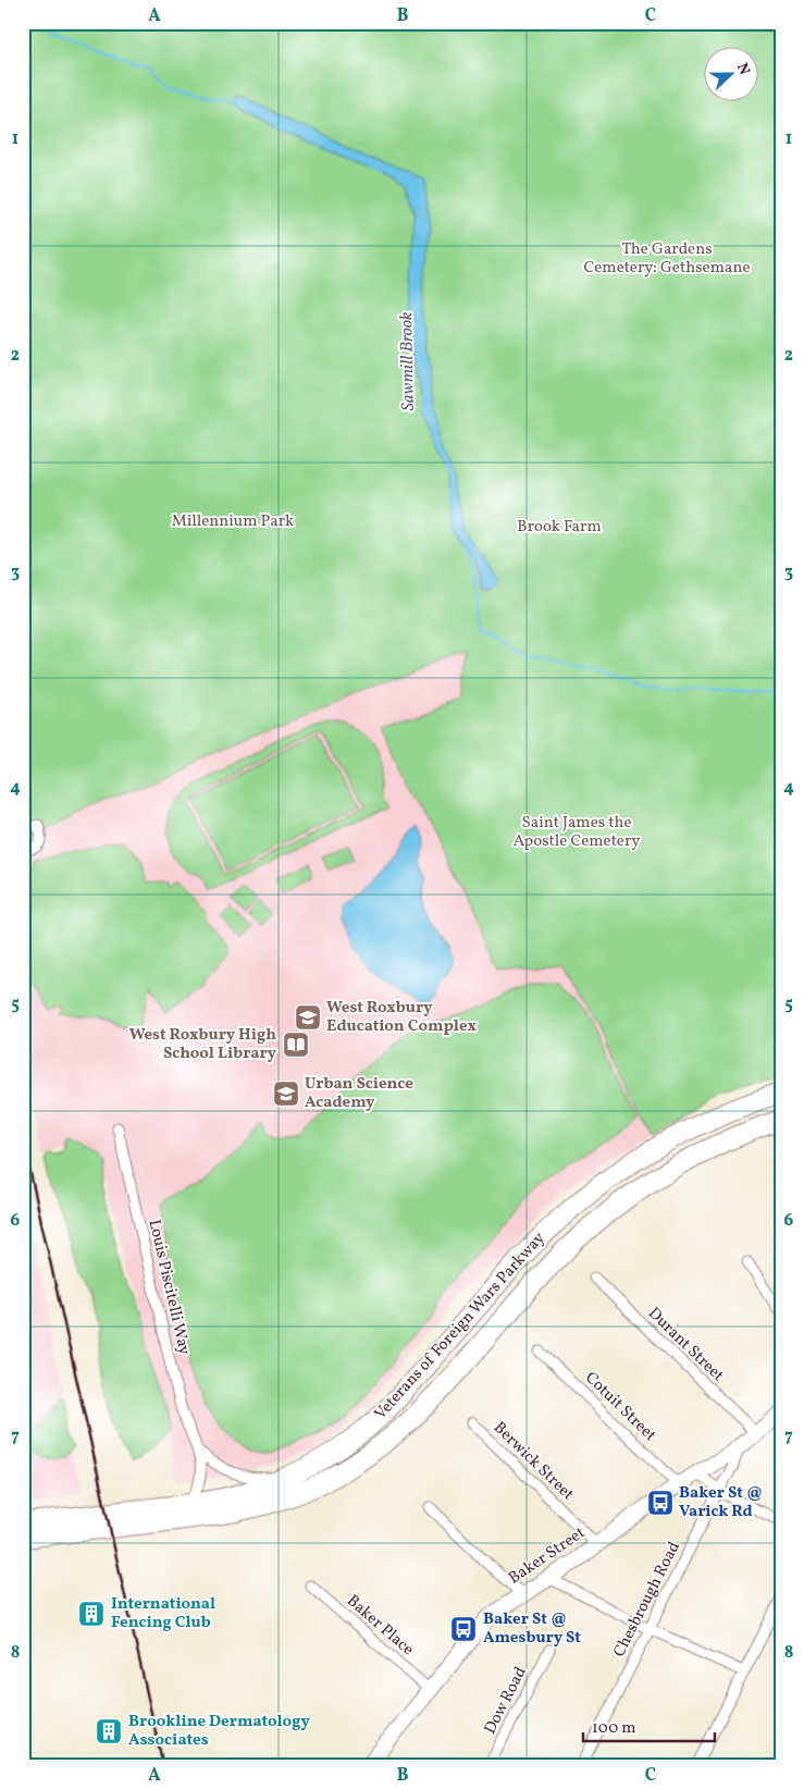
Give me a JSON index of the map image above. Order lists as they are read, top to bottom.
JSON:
{
  "streets": {
    "highway": ["Veterans of Foreign Wars Parkway"],
    "street": [
      "Louis Piscitelli Way",
      "Durant Street",
      "Cotuit Street",
      "Berwick Street",
      "Baker Street",
      "Chesbrough Road",
      "Baker Place",
      "Dow Road"
    ]
  },
  "crossings": [
    ["Louis Piscitelli Way", "Veterans of Foreign Wars Parkway"],
    ["Durant Street", "Baker Street"],
    ["Cotuit Street", "Baker Street"],
    ["Berwick Street", "Baker Street"],
    ["Baker Street", "Chesbrough Road"],
    ["Baker Street", "Baker Place"]
  ],
  "water": ["Sawmill Brook"],
  "parks": [
    "The Gardens Cemetery: Gethsemane",
    "Millennium Park",
    "Brook Farm",
    "Saint James the Apostle Cemetery"
  ],
  "places": {
    "school or university": ["West Roxbury Education Complex", "Urban Science Academy"],
    "library": ["West Roxbury High School Library"],
    "bus stop": ["Baker St @ Varick Rd", "Baker St @ Amesbury St"],
    "building": ["International Fencing Club", "Brookline Dermatology Associates"]
  },
  "scale_bar": "100 m",
  "north": "right",
  "grid": {
    "columns": ["A", "B", "C"],
    "rows": [
      "1",
      "2",
      "3",
      "4",
      "5",
      "6",
      "7",
      "8"
    ]
  }
}
